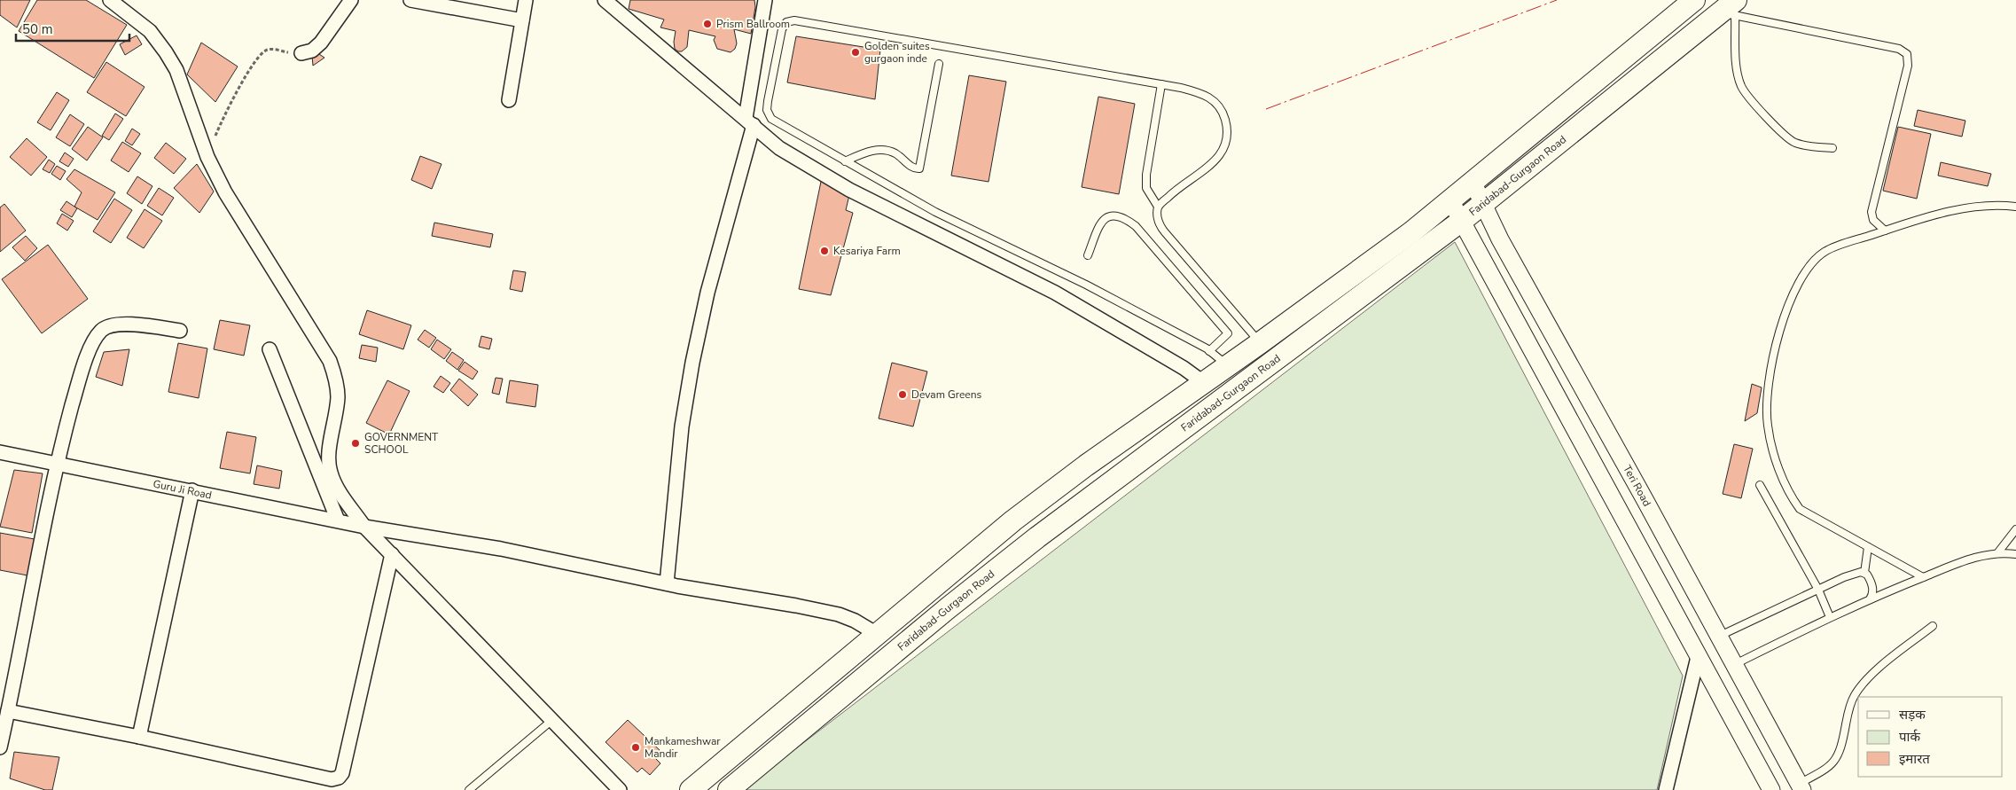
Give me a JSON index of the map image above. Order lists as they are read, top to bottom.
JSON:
{
  "streets": {
    "main road": ["Faridabad-Gurgaon Road"],
    "street": ["Teri Road", "Guru Ji Road"]
  },
  "crossings": [
    ["Faridabad-Gurgaon Road", "Teri Road"],
    ["Faridabad-Gurgaon Road", "Guru Ji Road"]
  ],
  "places": [
    "Prism Ballroom",
    "Golden suites gurgaon inde",
    "Kesariya Farm",
    "Devam Greens",
    "GOVERNMENT SCHOOL",
    "Mankameshwar Mandir"
  ],
  "legend": ["सड़क", "पार्क", "इमारत"],
  "scale_bar": "50 m"
}
